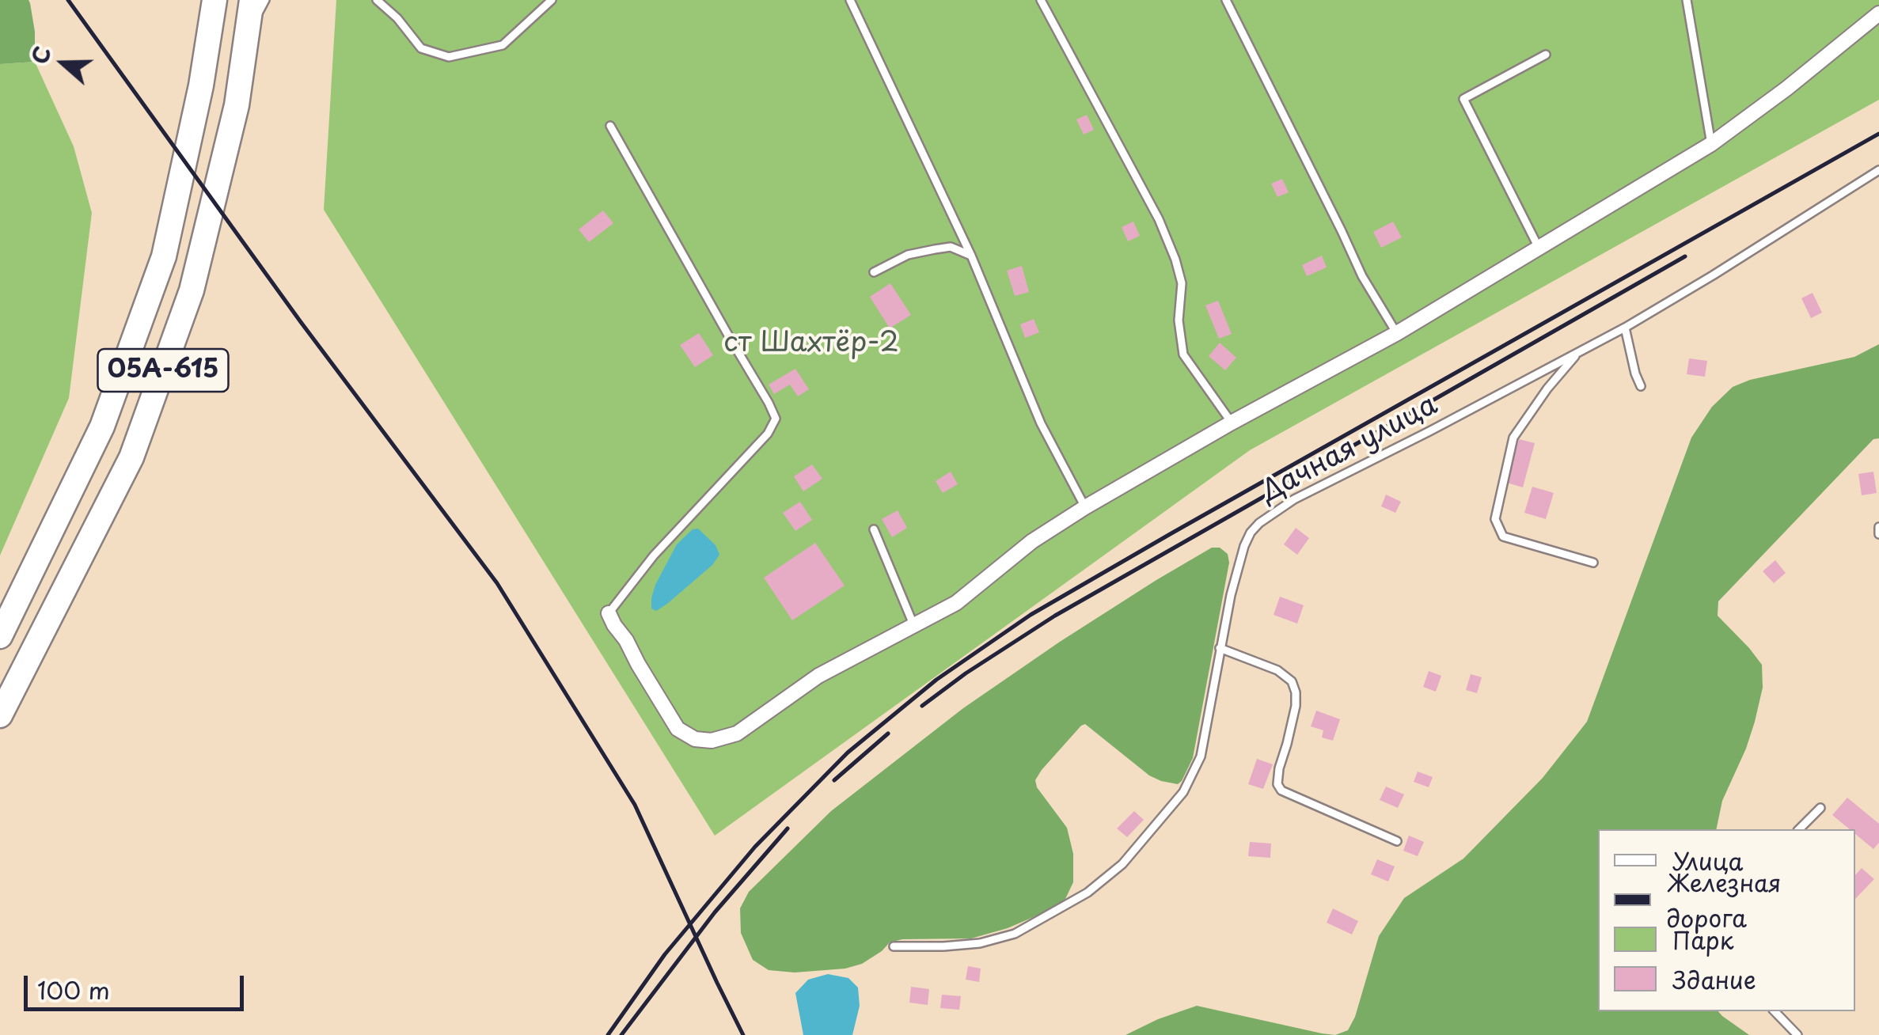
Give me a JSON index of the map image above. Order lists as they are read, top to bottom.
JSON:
{
  "streets": {
    "highway": ["05А-615"],
    "lane": ["Дачная улица"]
  },
  "parks": ["ст Шахтёр-2"],
  "legend": [
    "Улица",
    "Железная дорога",
    "Парк",
    "Здание"
  ],
  "scale_bar": "100 m",
  "north": "left"
}
